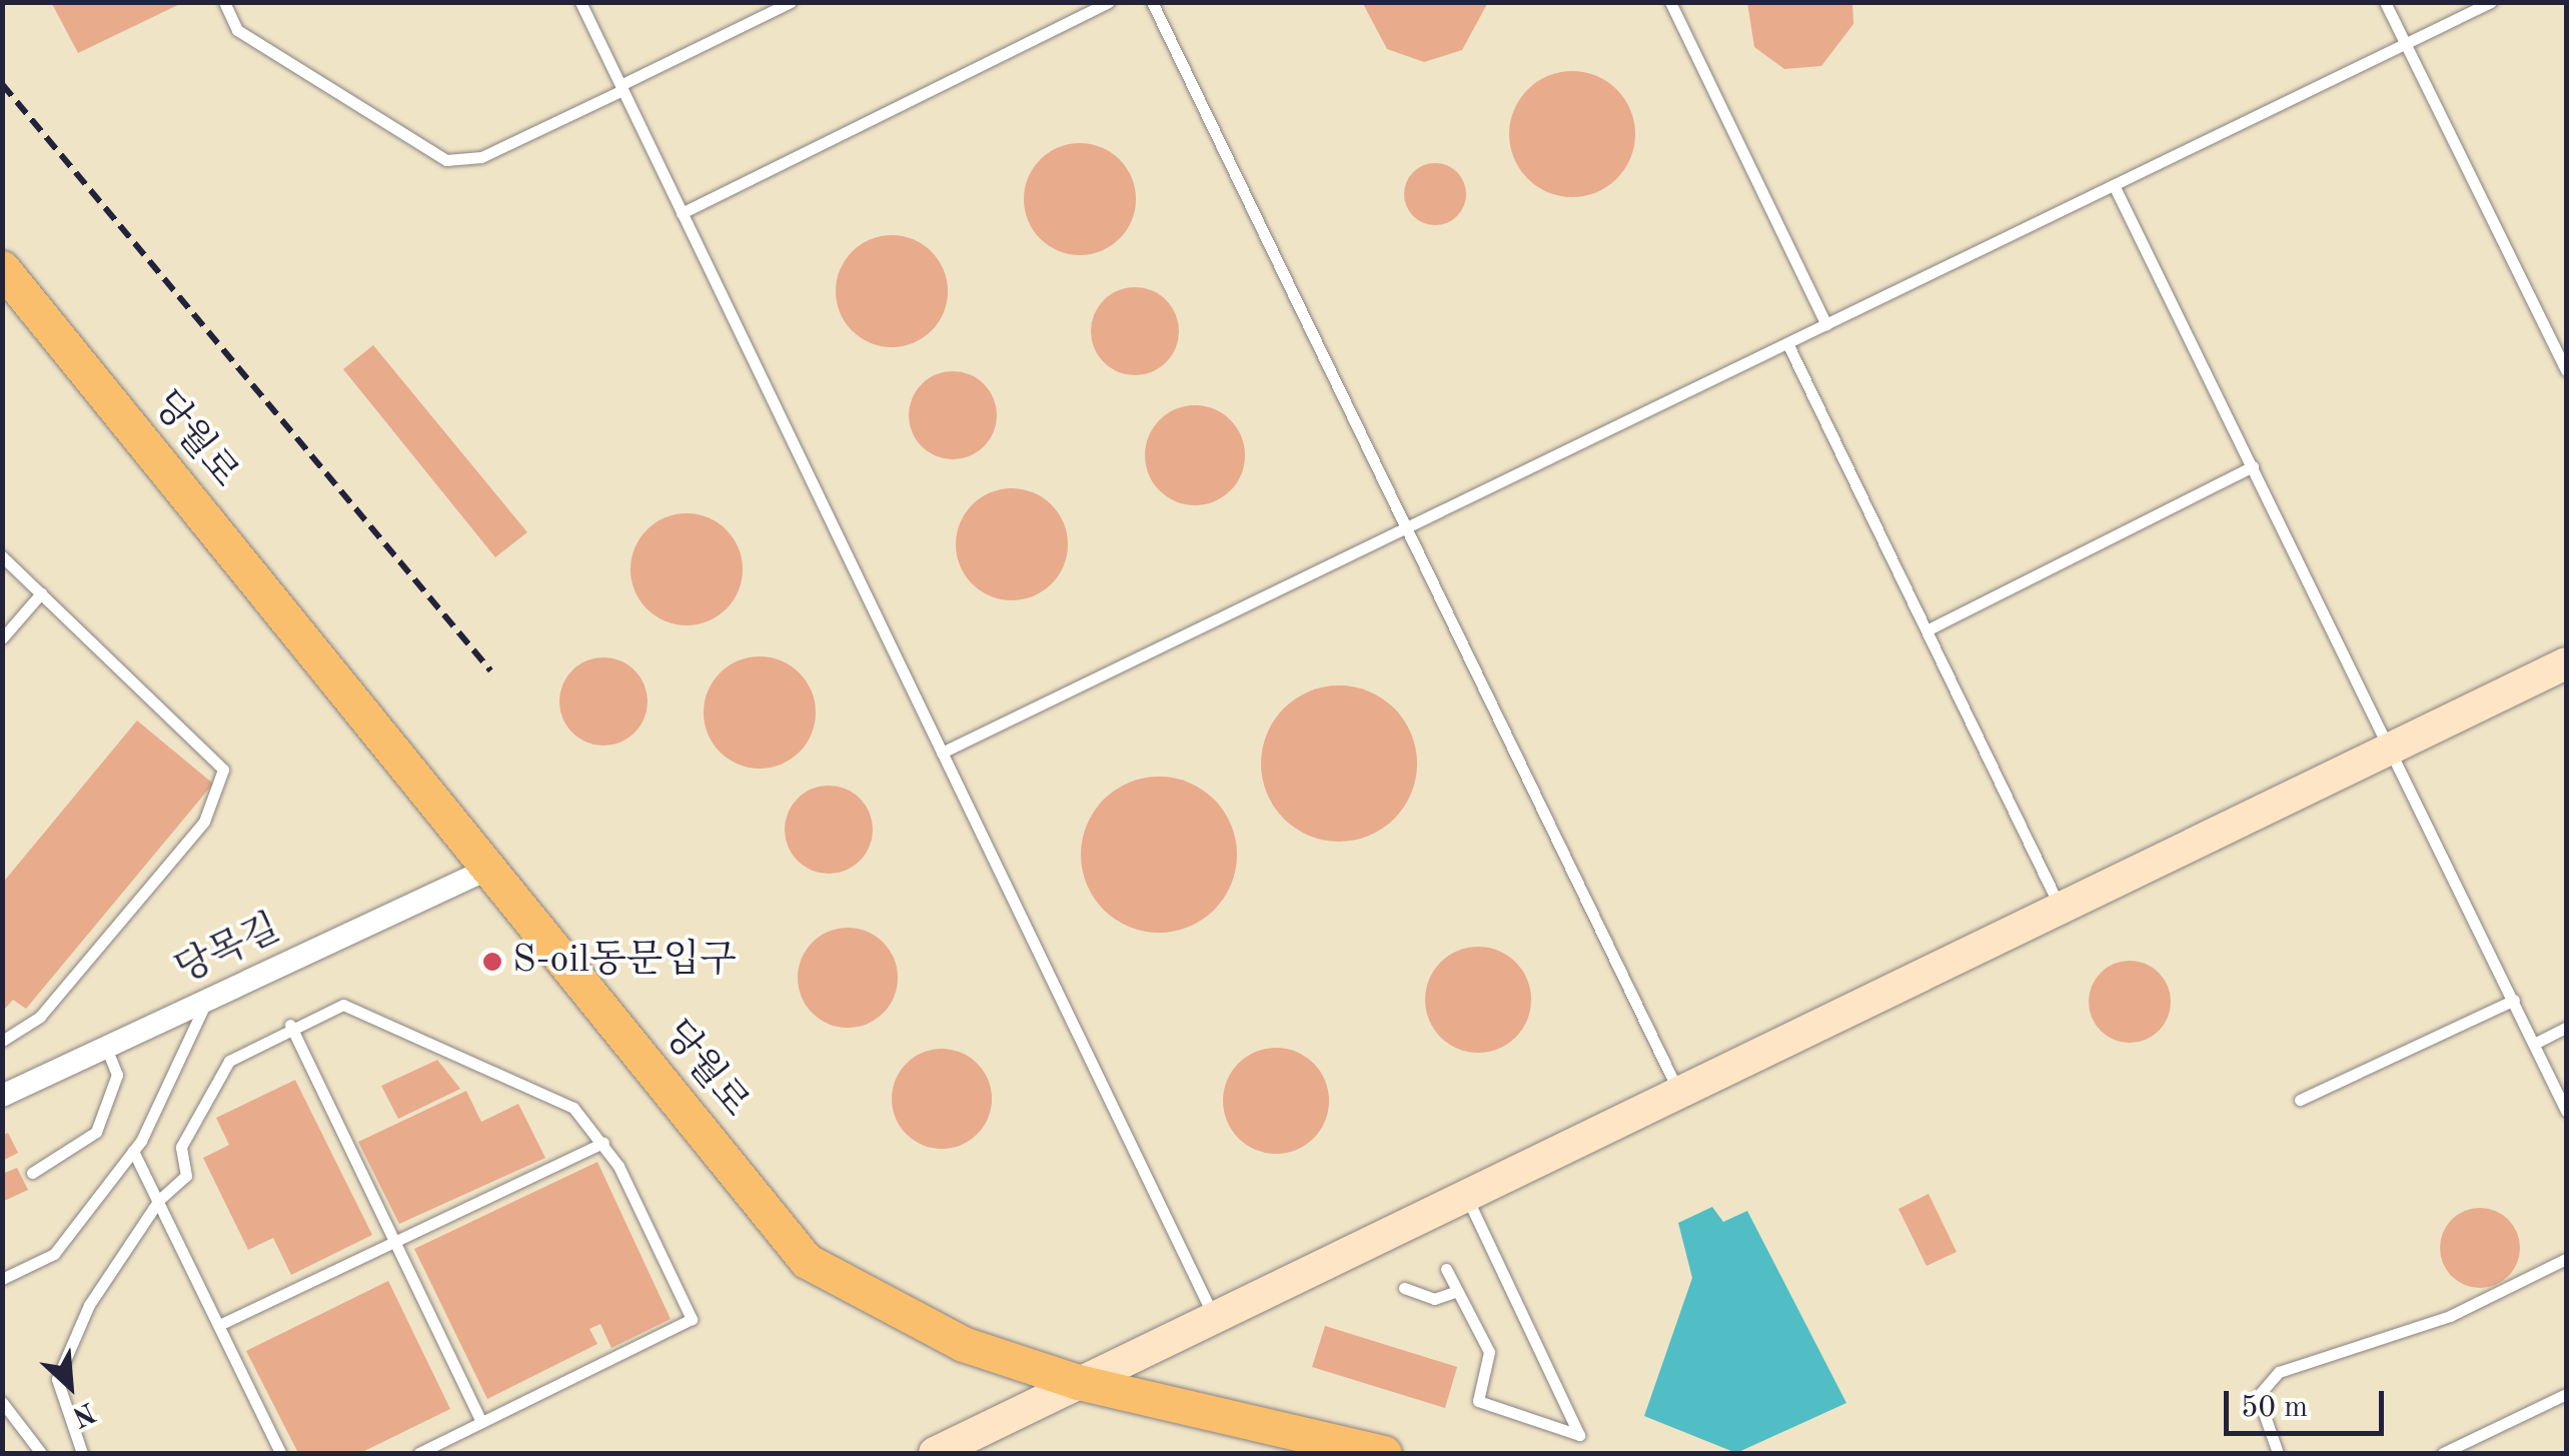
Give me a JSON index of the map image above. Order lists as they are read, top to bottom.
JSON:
{
  "streets": {
    "main road": ["당월로"],
    "street": ["당목길"]
  },
  "crossings": [
    ["당월로", "당목길"]
  ],
  "places": ["S-oil동문입구"],
  "scale_bar": "50 m",
  "north": "bottom right"
}
